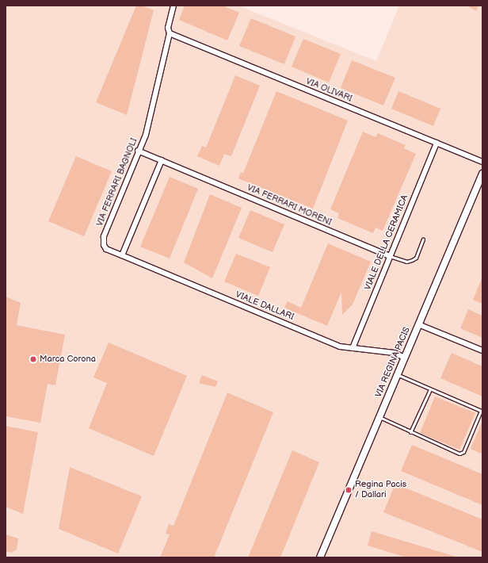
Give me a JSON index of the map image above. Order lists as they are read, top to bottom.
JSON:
{
  "streets": {
    "street": [
      "VIA OLIVARI",
      "VIA FERRARI BAGNOLI",
      "VIA FERRARI MORENI",
      "VIALE DELLA CERAMICA",
      "VIALE DALLARI",
      "VIA REGINA PACIS"
    ]
  },
  "crossings": [
    ["VIA OLIVARI", "VIA FERRARI BAGNOLI"],
    ["VIA OLIVARI", "VIALE DELLA CERAMICA"],
    ["VIA FERRARI BAGNOLI", "VIA FERRARI MORENI"],
    ["VIA FERRARI BAGNOLI", "VIALE DALLARI"],
    ["VIA FERRARI MORENI", "VIALE DELLA CERAMICA"],
    ["VIALE DELLA CERAMICA", "VIALE DALLARI"],
    ["VIALE DALLARI", "VIA REGINA PACIS"]
  ],
  "places": ["Marca Corona", "Regina Pacis / Dallari"]
}
